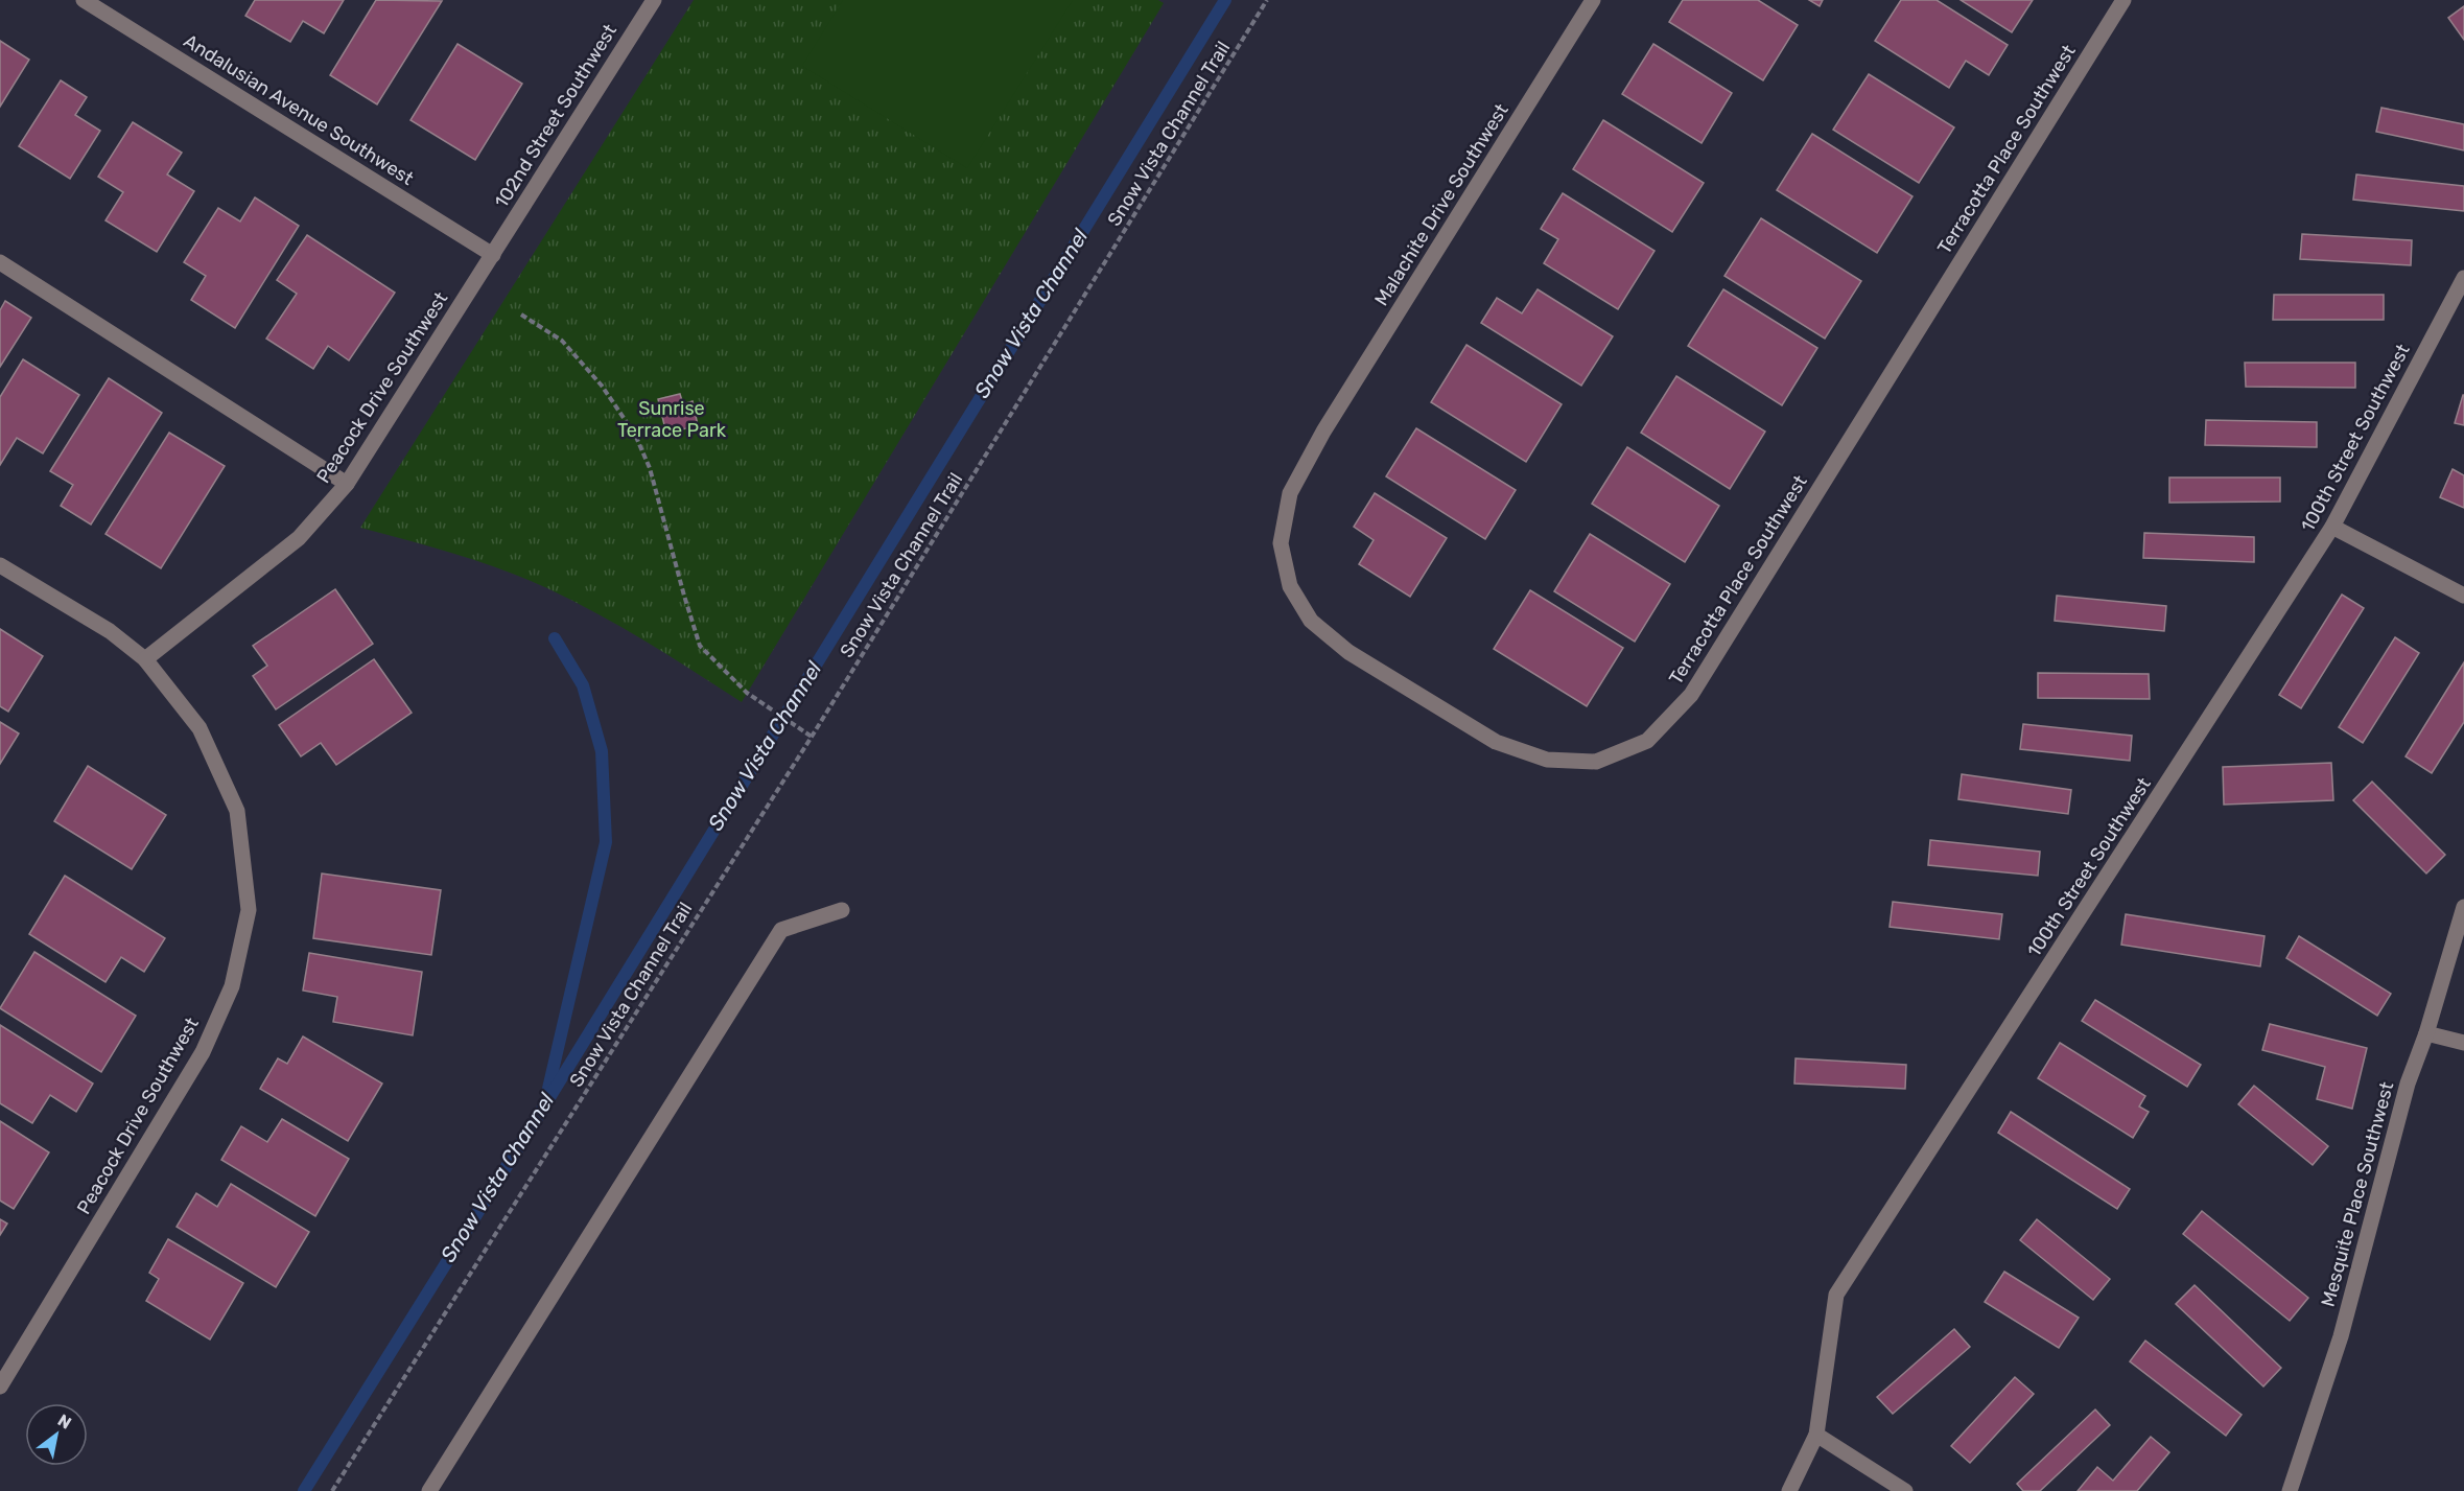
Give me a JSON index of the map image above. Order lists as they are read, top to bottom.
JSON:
{
  "streets": {
    "street": [
      "Andalusian Avenue Southwest",
      "102nd Street Southwest",
      "Terracotta Place Southwest",
      "Malachite Drive Southwest",
      "Peacock Drive Southwest",
      "100th Street Southwest",
      "Mesquite Place Southwest"
    ],
    "path": ["Snow Vista Channel Trail"]
  },
  "crossings": [
    ["Andalusian Avenue Southwest", "102nd Street Southwest"],
    ["Andalusian Avenue Southwest", "Peacock Drive Southwest"],
    ["102nd Street Southwest", "Peacock Drive Southwest"],
    ["Terracotta Place Southwest", "Malachite Drive Southwest"]
  ],
  "water": ["Snow Vista Channel"],
  "parks": ["Sunrise Terrace Park"],
  "north": "top right"
}
